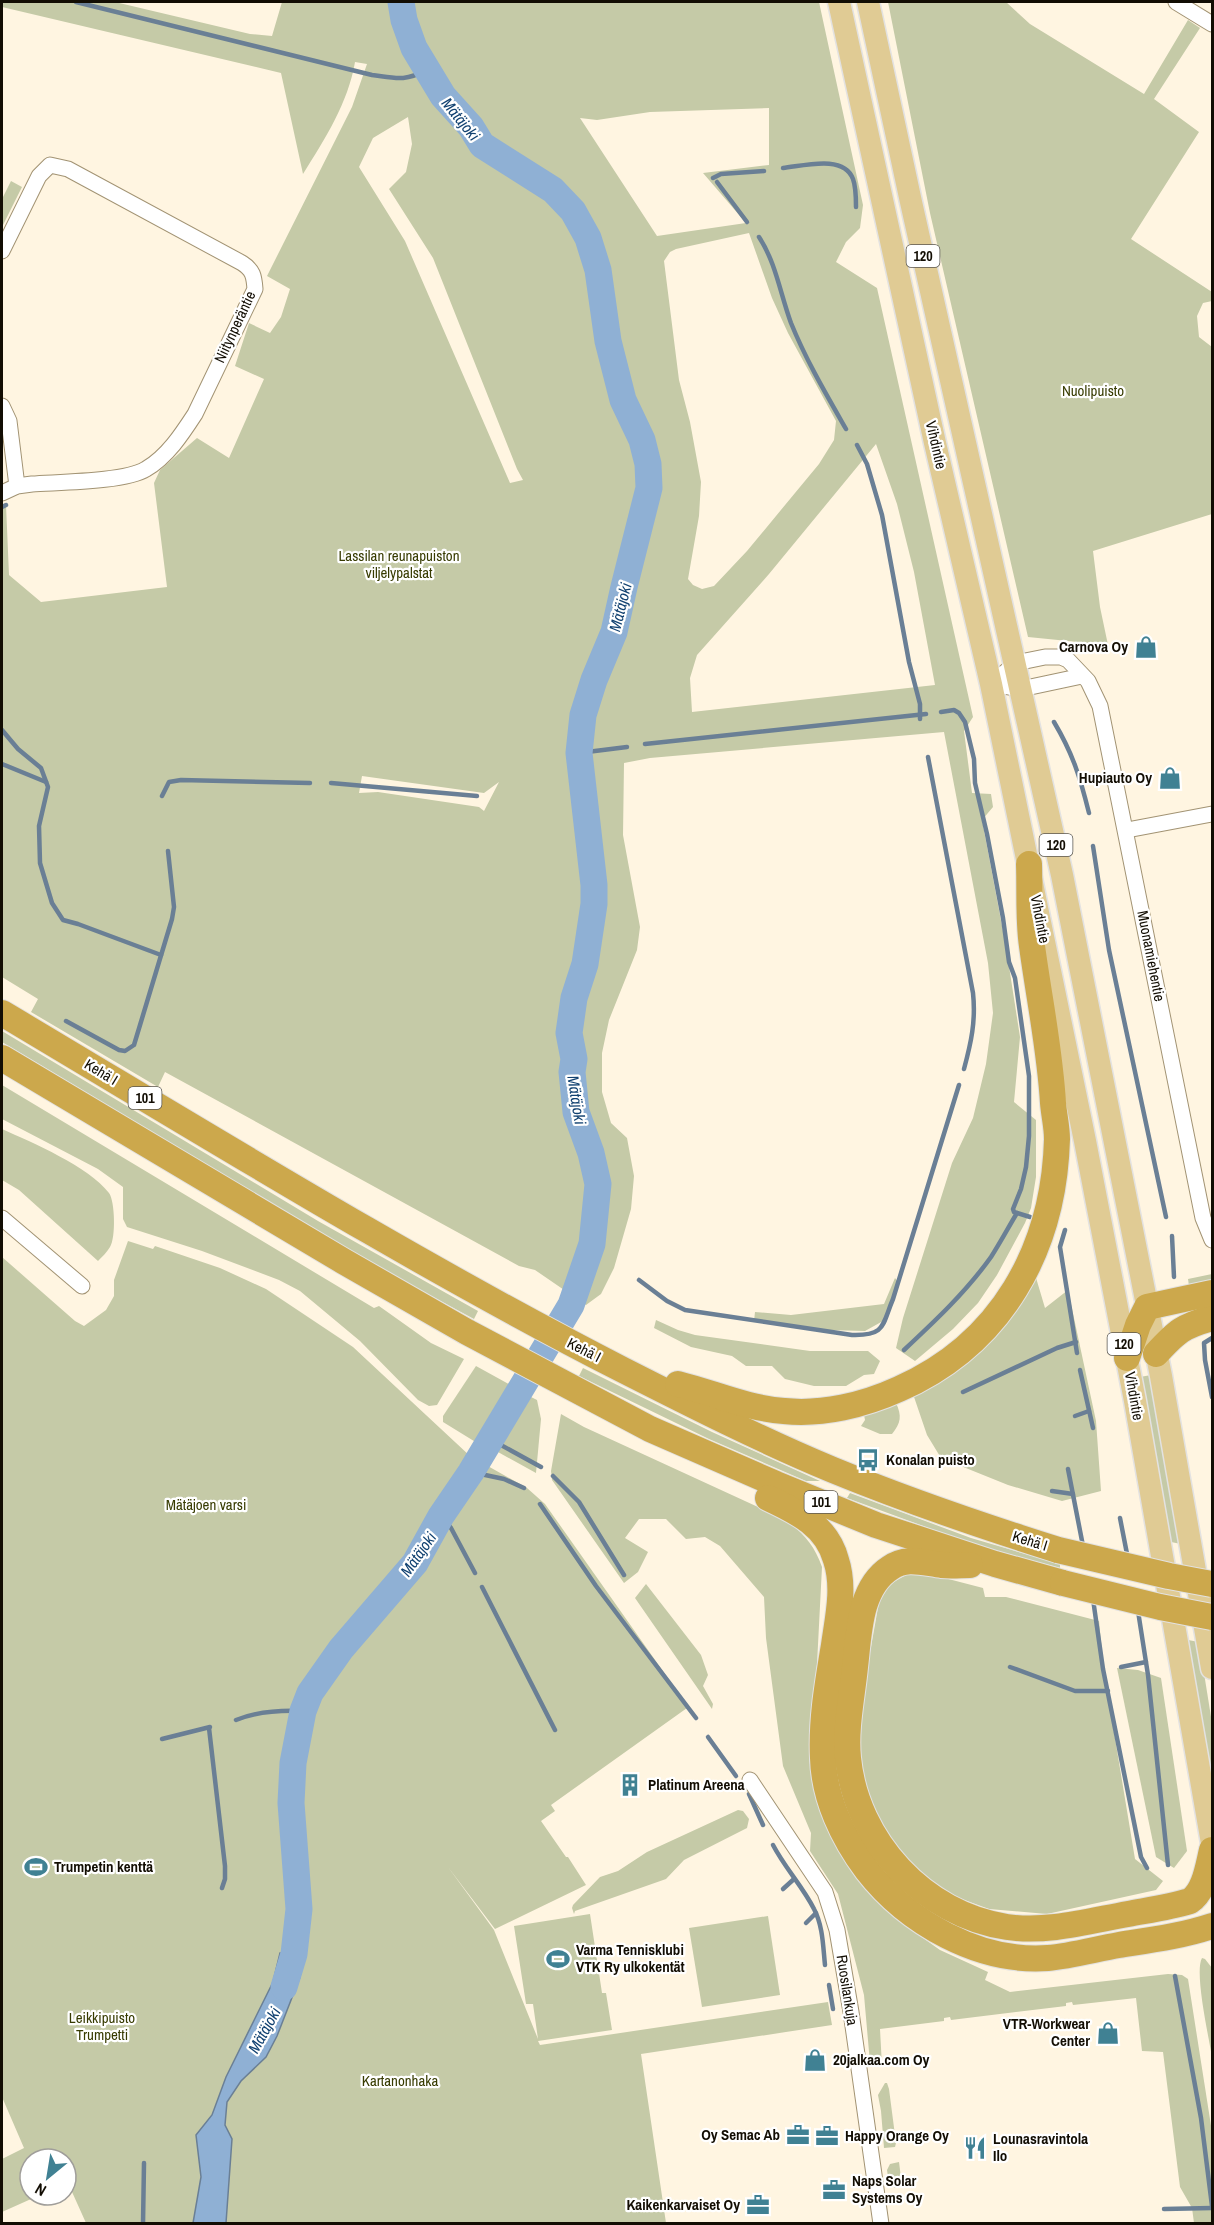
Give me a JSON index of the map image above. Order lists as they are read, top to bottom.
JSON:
{
  "streets": {
    "highway": ["Kehä I", "101"],
    "main road": ["120", "Vihdintie"],
    "street": ["Niitynperäntie", "Muonamiehentie", "Ruosilankuja"]
  },
  "crossings": [
    ["Vihdintie", "Muonamiehentie"]
  ],
  "water": ["Mätäjoki"],
  "parks": [
    "Nuolipuisto",
    "Lassilan reunapuiston viljelypalstat",
    "Mätäjoen varsi",
    "Leikkipuisto Trumpetti",
    "Kartanonhaka"
  ],
  "places": {
    "shop": [
      "Carnova Oy",
      "Hupiauto Oy",
      "VTR-Workwear Center",
      "20jalkaa.com Oy"
    ],
    "bus stop": ["Konalan puisto"],
    "building": ["Platinum Areena"],
    "sports": ["Trumpetin kenttä", "Varma Tennisklubi VTK Ry ulkokentät"],
    "office": [
      "Oy Semac Ab",
      "Happy Orange Oy",
      "Naps Solar Systems Oy",
      "Kaikenkarvaiset Oy"
    ],
    "restaurant": ["Lounasravintola Ilo"]
  },
  "north": "bottom left"
}
